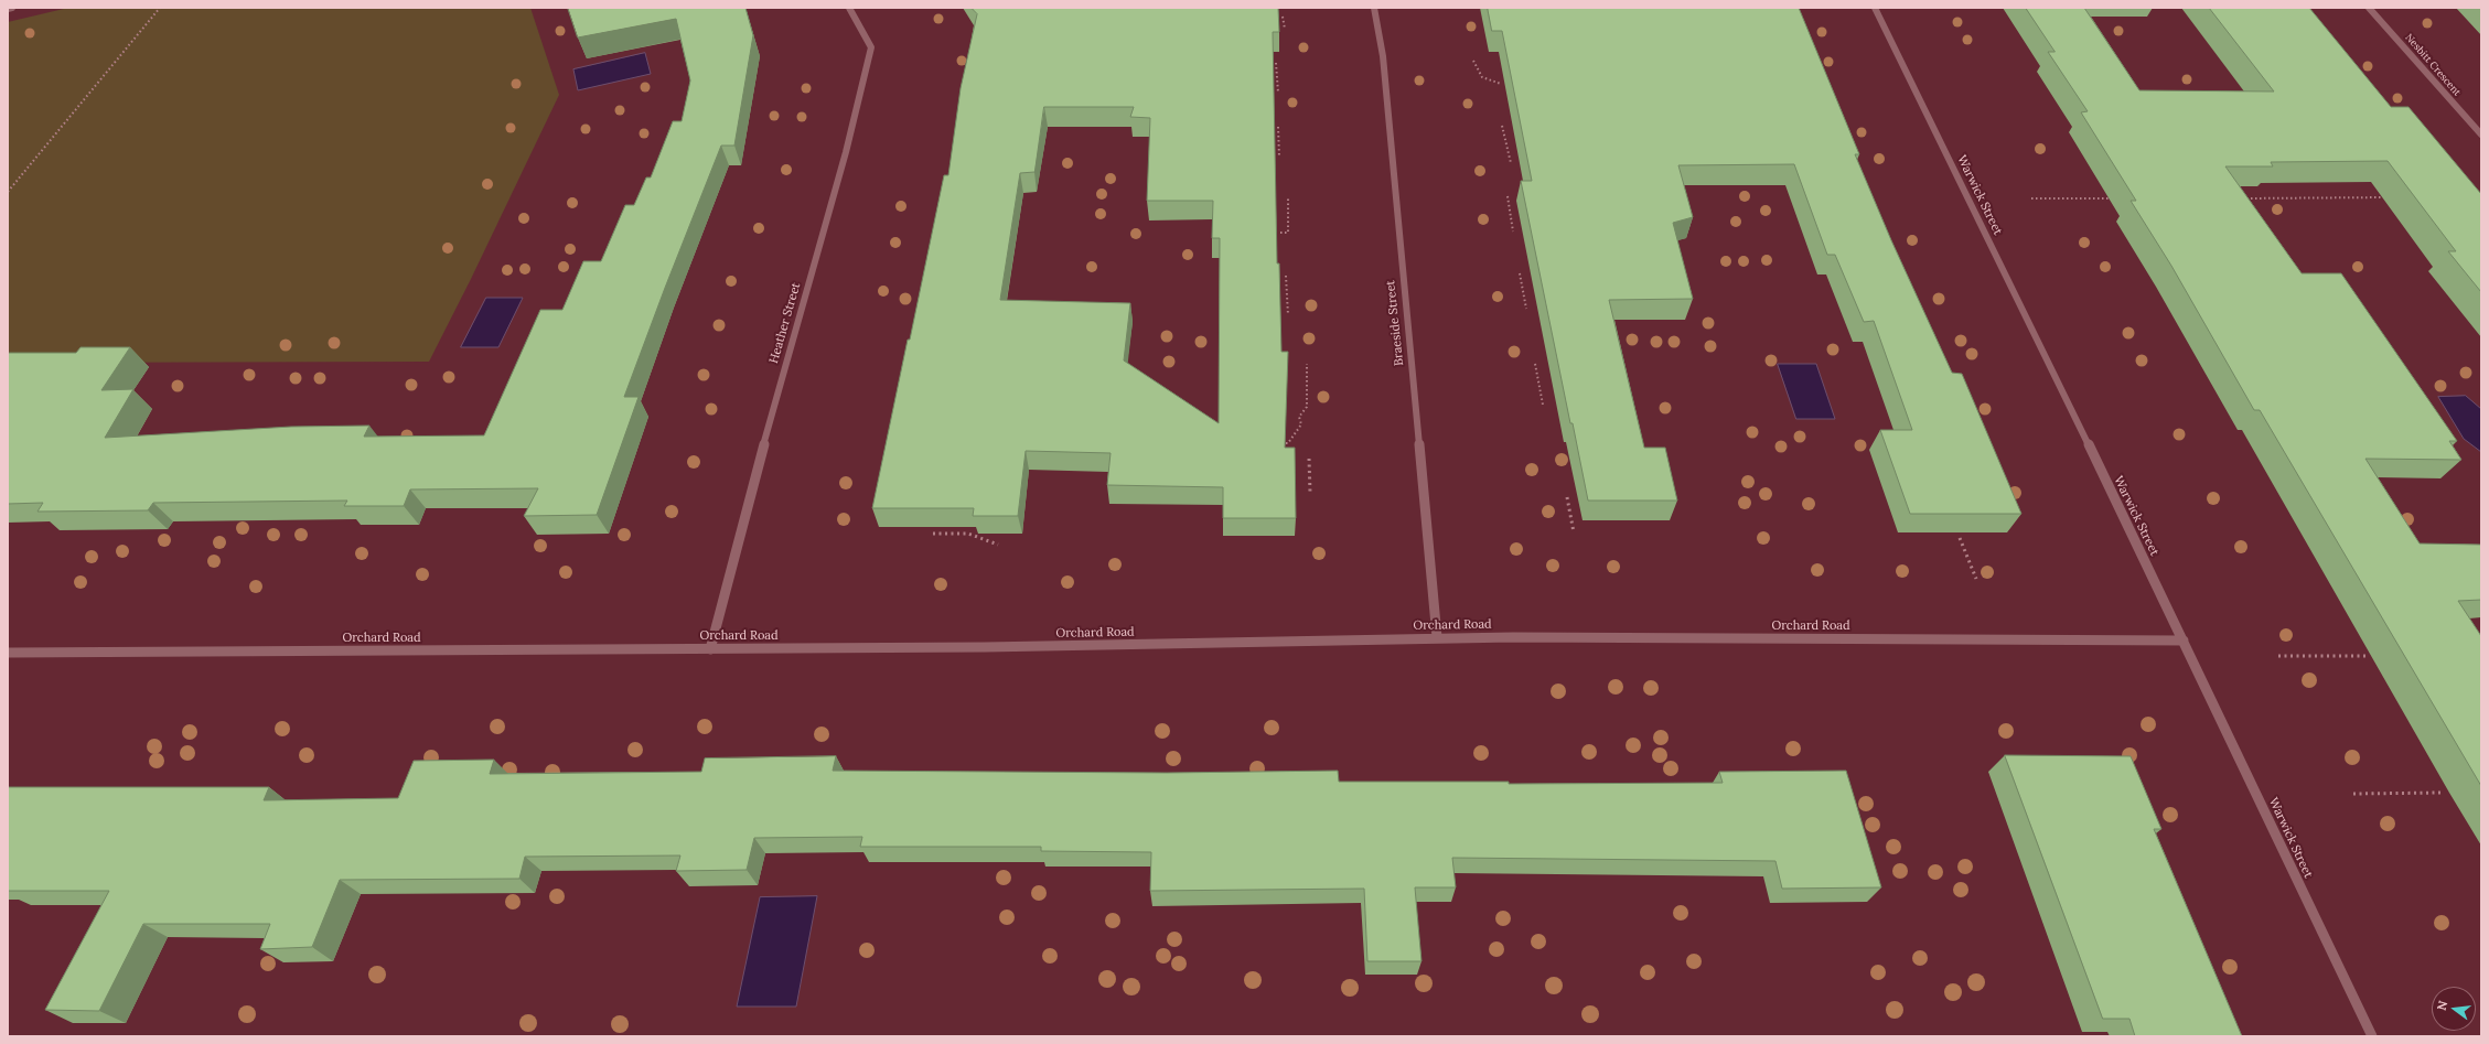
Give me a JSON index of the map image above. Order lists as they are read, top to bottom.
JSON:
{
  "streets": {
    "street": [
      "Nesbitt Crescent",
      "Warwick Street",
      "Heather Street",
      "Braeside Street",
      "Orchard Road"
    ]
  },
  "crossings": [
    ["Warwick Street", "Orchard Road"],
    ["Heather Street", "Orchard Road"],
    ["Braeside Street", "Orchard Road"]
  ],
  "north": "left"
}
